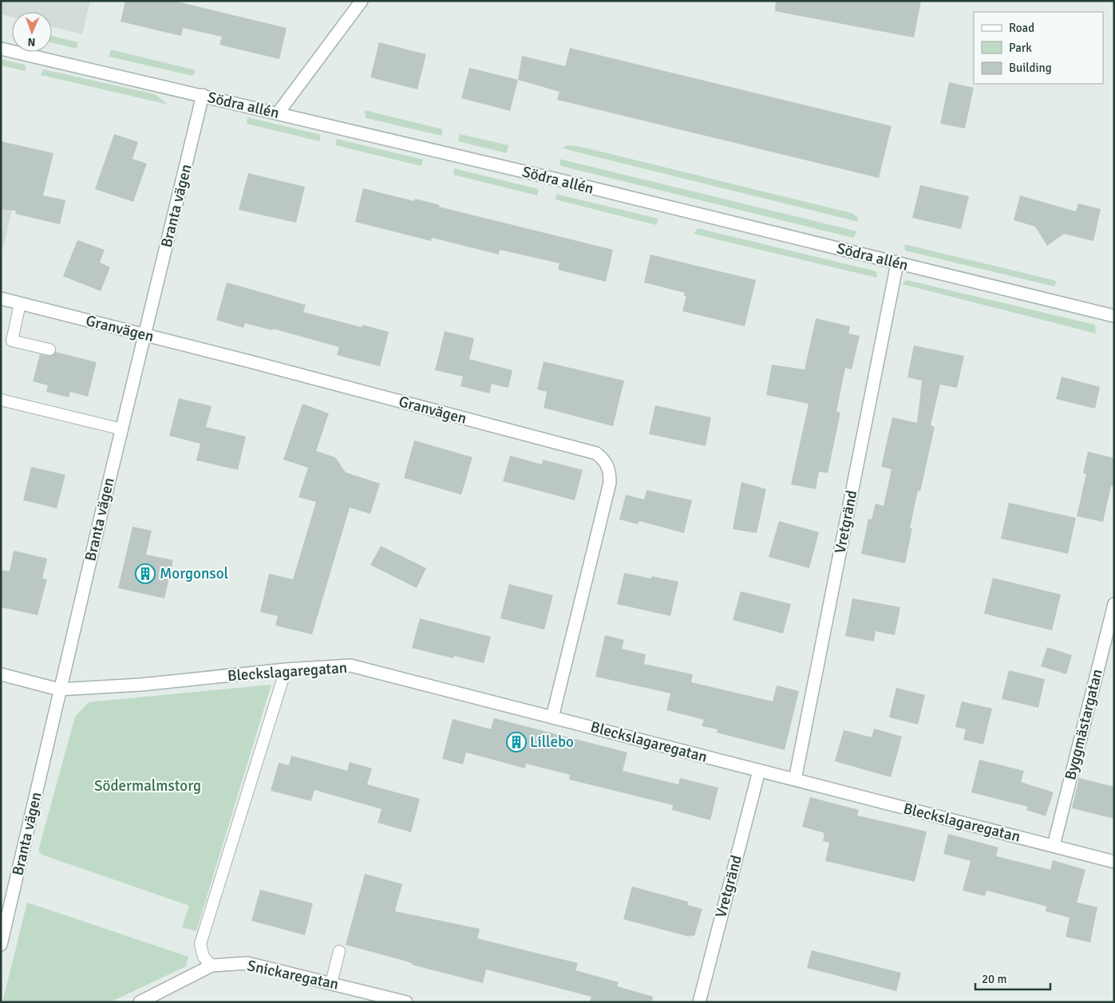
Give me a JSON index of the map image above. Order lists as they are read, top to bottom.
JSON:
{
  "streets": {
    "street": [
      "Södra allén",
      "Branta vägen",
      "Granvägen",
      "Vretgränd",
      "Bleckslagaregatan",
      "Byggmästargatan",
      "Snickaregatan"
    ]
  },
  "crossings": [
    ["Södra allén", "Branta vägen"],
    ["Södra allén", "Vretgränd"],
    ["Branta vägen", "Granvägen"],
    ["Branta vägen", "Bleckslagaregatan"],
    ["Granvägen", "Bleckslagaregatan"],
    ["Vretgränd", "Bleckslagaregatan"],
    ["Bleckslagaregatan", "Byggmästargatan"]
  ],
  "parks": ["Södermalmstorg"],
  "places": {
    "building": ["Morgonsol", "Lillebo"]
  },
  "legend": ["Road", "Park", "Building"],
  "scale_bar": "20 m",
  "north": "bottom"
}
